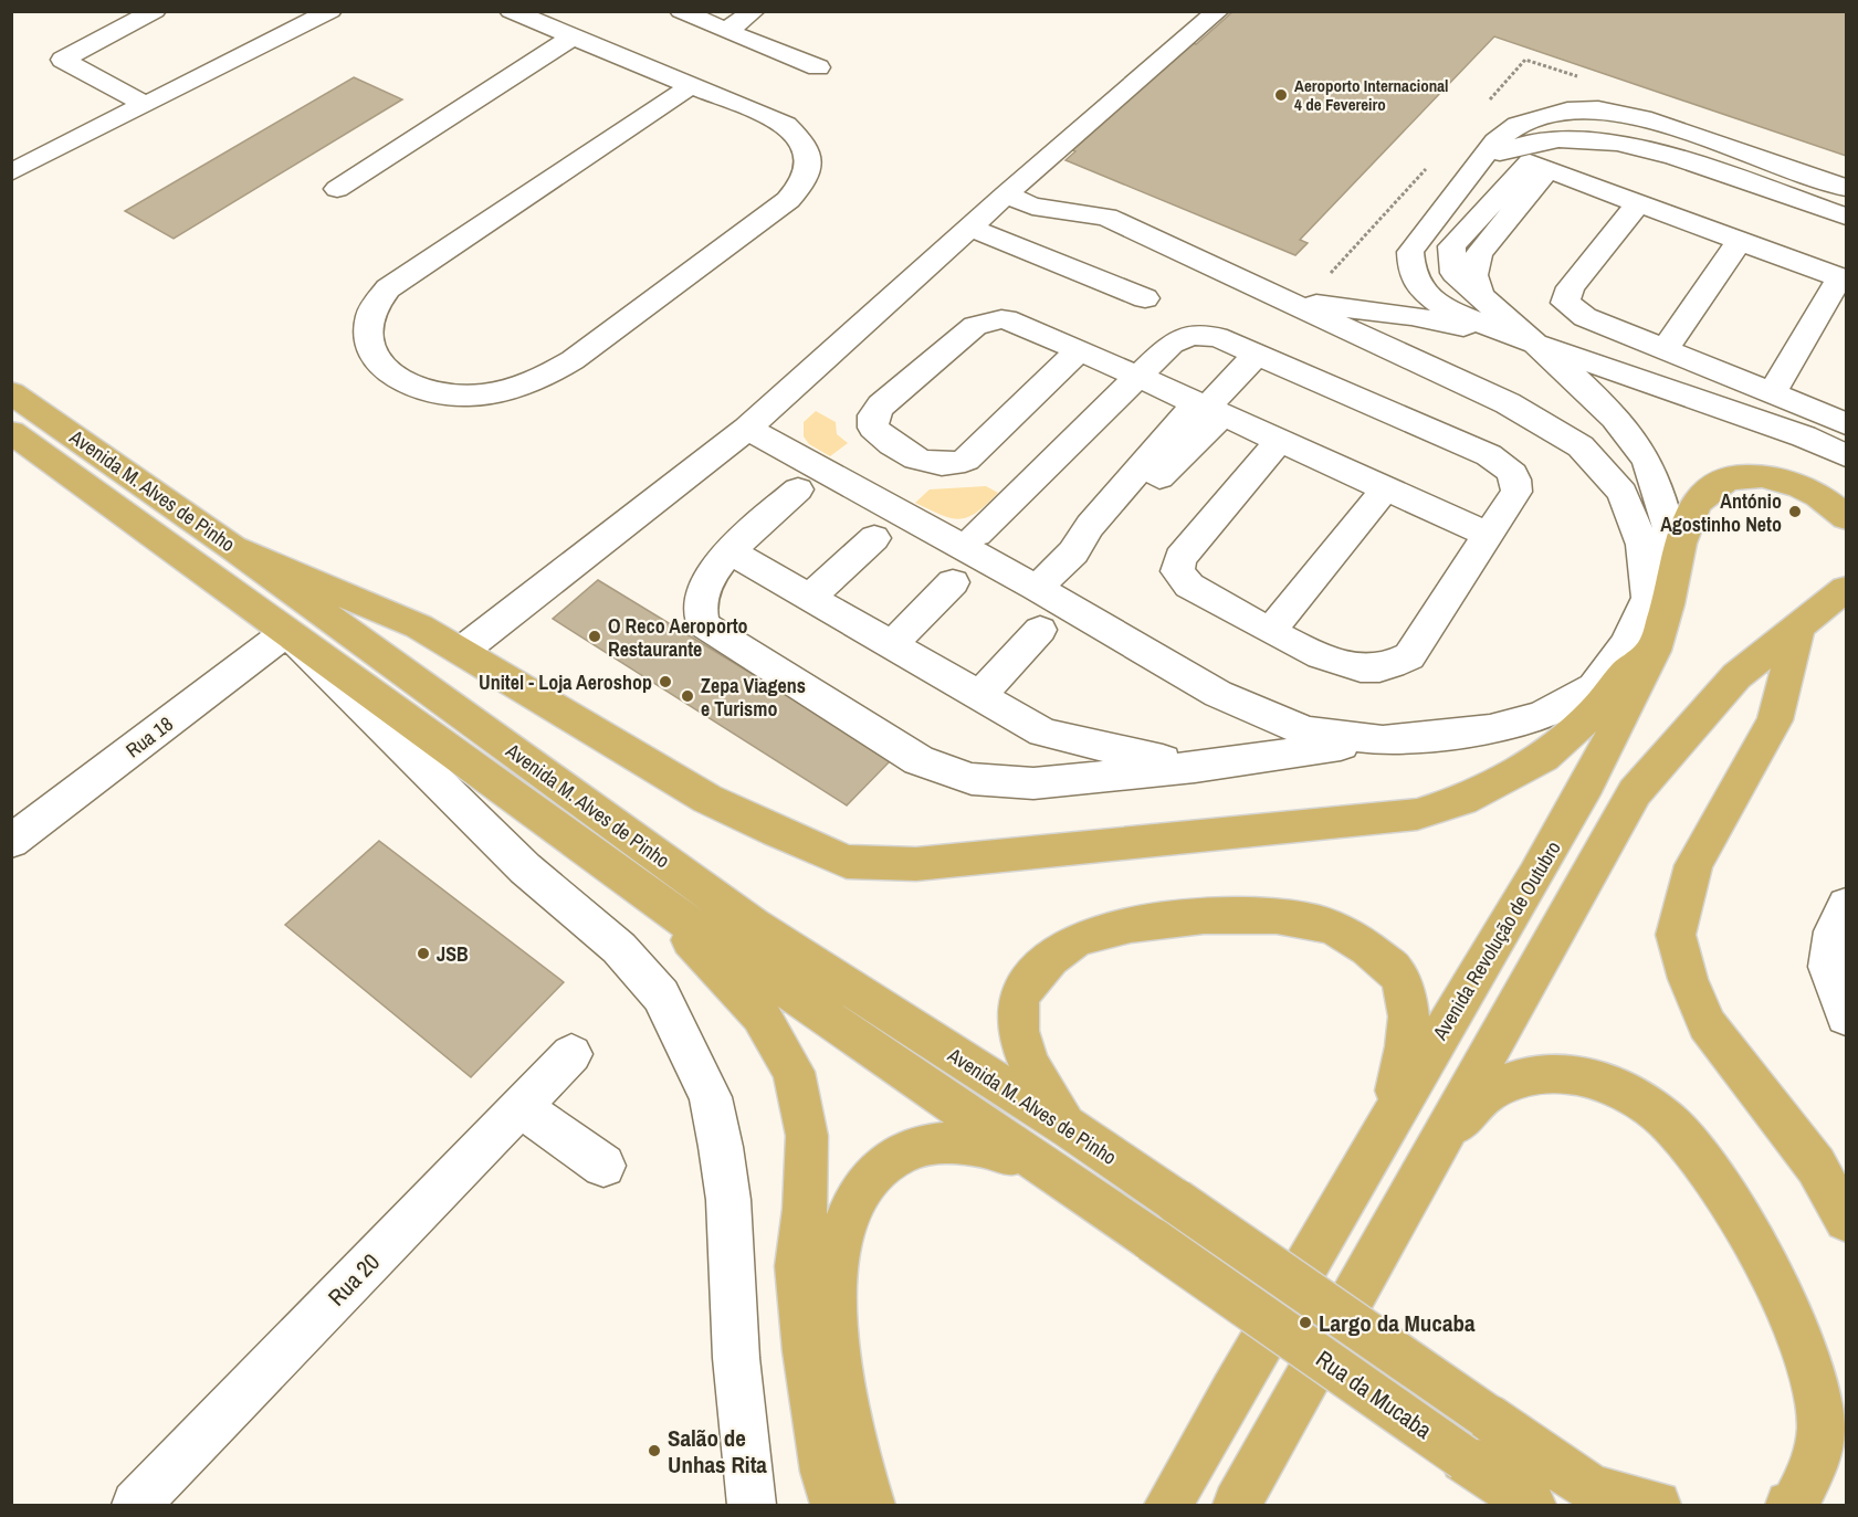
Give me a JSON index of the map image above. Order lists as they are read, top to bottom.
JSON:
{
  "streets": {
    "main road": ["Avenida M. Alves de Pinho", "Avenida Revolução de Outubro", "Rua da Mucaba"],
    "street": ["Rua 18", "Rua 20"]
  },
  "crossings": [
    ["Avenida M. Alves de Pinho", "Rua 18"],
    ["Avenida M. Alves de Pinho", "Rua da Mucaba"]
  ],
  "places": [
    "Aeroporto Internacional 4 de Fevereiro",
    "António Agostinho Neto",
    "O Reco Aeroporto Restaurante",
    "Unitel - Loja Aeroshop",
    "Zepa Viagens e Turismo",
    "JSB",
    "Largo da Mucaba",
    "Salão de Unhas Rita"
  ]
}
